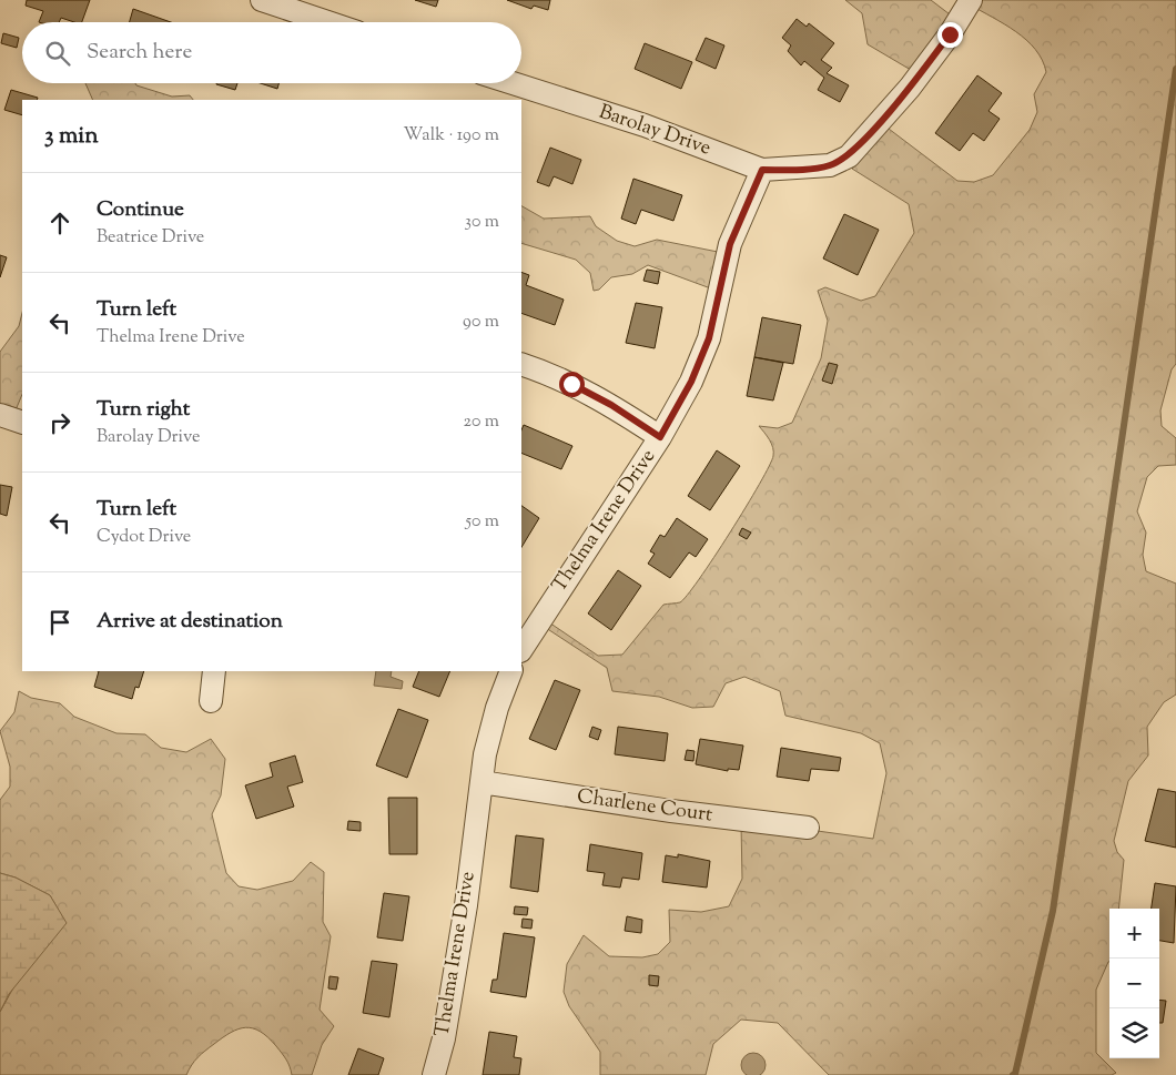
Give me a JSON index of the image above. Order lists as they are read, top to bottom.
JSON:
{
  "streets": {
    "street": ["Barolay Drive", "Thelma Irene Drive", "Charlene Court"]
  },
  "crossings": [
    ["Barolay Drive", "Thelma Irene Drive"],
    ["Thelma Irene Drive", "Charlene Court"]
  ],
  "page": {
    "search": "Search here",
    "heading": ["3 min", "Walk · 190 m"],
    "list": [
      ["Continue", "Beatrice Drive", "30 m"],
      ["Turn left", "Thelma Irene Drive", "90 m"],
      ["Turn right", "Barolay Drive", "20 m"],
      ["Turn left", "Cydot Drive", "50 m"],
      "Arrive at destination"
    ],
    "map_buttons": ["+", "−"]
  }
}
